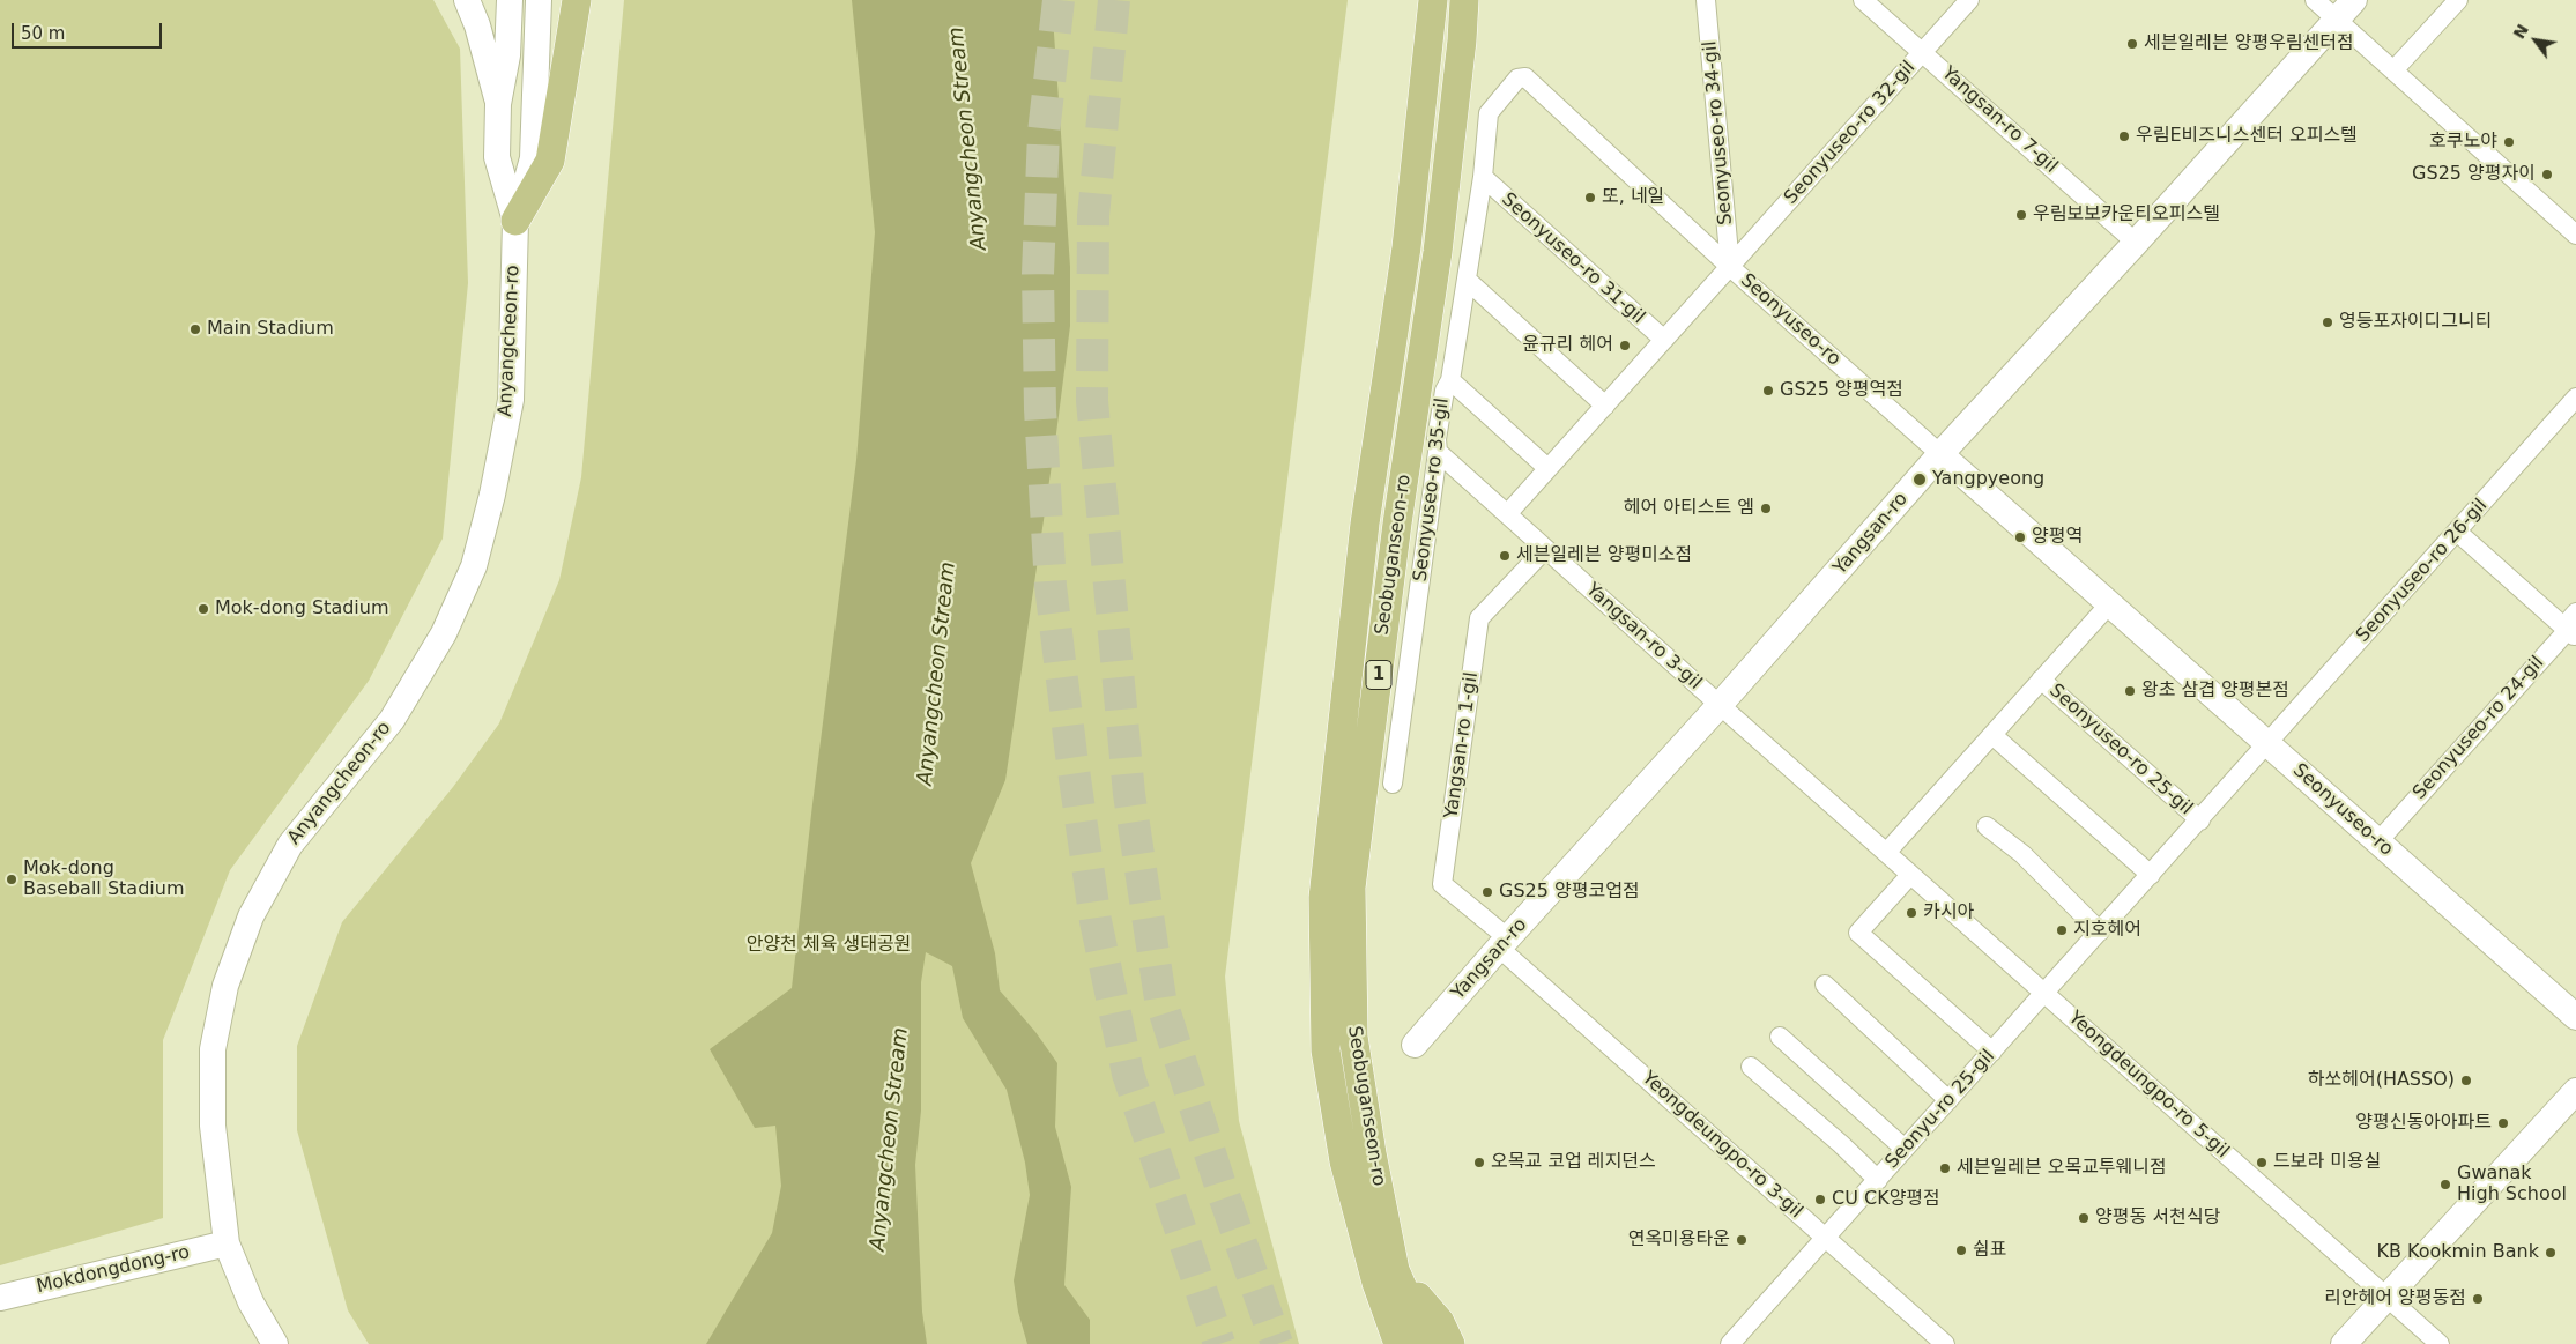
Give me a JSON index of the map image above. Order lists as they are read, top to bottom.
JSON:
{
  "streets": {
    "main road": ["Seobuganseon-ro", "1"],
    "street": [
      "Yangsan-ro 7-gil",
      "Seonyuseo-ro 34-gil",
      "Seonyuseo-ro 32-gil",
      "Seonyuseo-ro 31-gil",
      "Seonyuseo-ro",
      "Anyangcheon-ro",
      "Seonyuseo-ro 35-gil",
      "Yangsan-ro",
      "Seonyuseo-ro 26-gil",
      "Yangsan-ro 3-gil",
      "Seonyuseo-ro 24-gil",
      "Yangsan-ro 1-gil",
      "Seonyuseo-ro 25-gil",
      "Yeongdeungpo-ro 5-gil",
      "Seonyu-ro 25-gil",
      "Yeongdeungpo-ro 3-gil",
      "Mokdongdong-ro"
    ]
  },
  "crossings": [
    ["Yangsan-ro 7-gil", "Seonyuseo-ro 32-gil"],
    ["Yangsan-ro 7-gil", "Yangsan-ro"],
    ["Seonyuseo-ro 34-gil", "Seonyuseo-ro 32-gil"],
    ["Seonyuseo-ro 34-gil", "Seonyuseo-ro"],
    ["Seonyuseo-ro 32-gil", "Seonyuseo-ro"],
    ["Seonyuseo-ro 31-gil", "Seonyuseo-ro 35-gil"],
    ["Seonyuseo-ro", "Seonyuseo-ro 35-gil"],
    ["Seonyuseo-ro", "Yangsan-ro"],
    ["Seonyuseo-ro", "Seonyuseo-ro 26-gil"],
    ["Seonyuseo-ro", "Seonyuseo-ro 24-gil"],
    ["Seonyuseo-ro", "Seonyu-ro 25-gil"],
    ["Anyangcheon-ro", "Mokdongdong-ro"],
    ["Seonyuseo-ro 35-gil", "Yangsan-ro 3-gil"],
    ["Yangsan-ro", "Yangsan-ro 3-gil"],
    ["Yangsan-ro", "Yangsan-ro 1-gil"],
    ["Yangsan-ro", "Yeongdeungpo-ro 5-gil"],
    ["Yangsan-ro", "Yeongdeungpo-ro 3-gil"],
    ["Seonyuseo-ro 26-gil", "Seonyu-ro 25-gil"],
    ["Yangsan-ro 3-gil", "Yangsan-ro 1-gil"],
    ["Yangsan-ro 3-gil", "Yeongdeungpo-ro 5-gil"],
    ["Yangsan-ro 1-gil", "Yeongdeungpo-ro 3-gil"],
    ["Seonyuseo-ro 25-gil", "Seonyu-ro 25-gil"],
    ["Yeongdeungpo-ro 5-gil", "Seonyu-ro 25-gil"],
    ["Seonyu-ro 25-gil", "Yeongdeungpo-ro 3-gil"]
  ],
  "water": ["Anyangcheon Stream"],
  "parks": ["안양천 체육 생태공원"],
  "places": [
    "세븐일레븐 양평우림센터점",
    "우림E비즈니스센터 오피스텔",
    "호쿠노야",
    "GS25 양평자이",
    "또, 네일",
    "우림보보카운티오피스텔",
    "영등포자이디그니티",
    "Main Stadium",
    "윤규리 헤어",
    "GS25 양평역점",
    "Yangpyeong",
    "헤어 아티스트 엠",
    "양평역",
    "세븐일레븐 양평미소점",
    "Mok-dong Stadium",
    "왕초 삼겹 양평본점",
    "Mok-dong Baseball Stadium",
    "GS25 양평코업점",
    "카시아",
    "지호헤어",
    "하쏘헤어(HASSO)",
    "양평신동아아파트",
    "오목교 코업 레지던스",
    "드보라 미용실",
    "세븐일레븐 오목교투웨니점",
    "Gwanak High School",
    "CU CK양평점",
    "양평동 서천식당",
    "연옥미용타운",
    "쉼표",
    "KB Kookmin Bank",
    "리안헤어 양평동점"
  ],
  "scale_bar": "50 m",
  "north": "top left"
}
